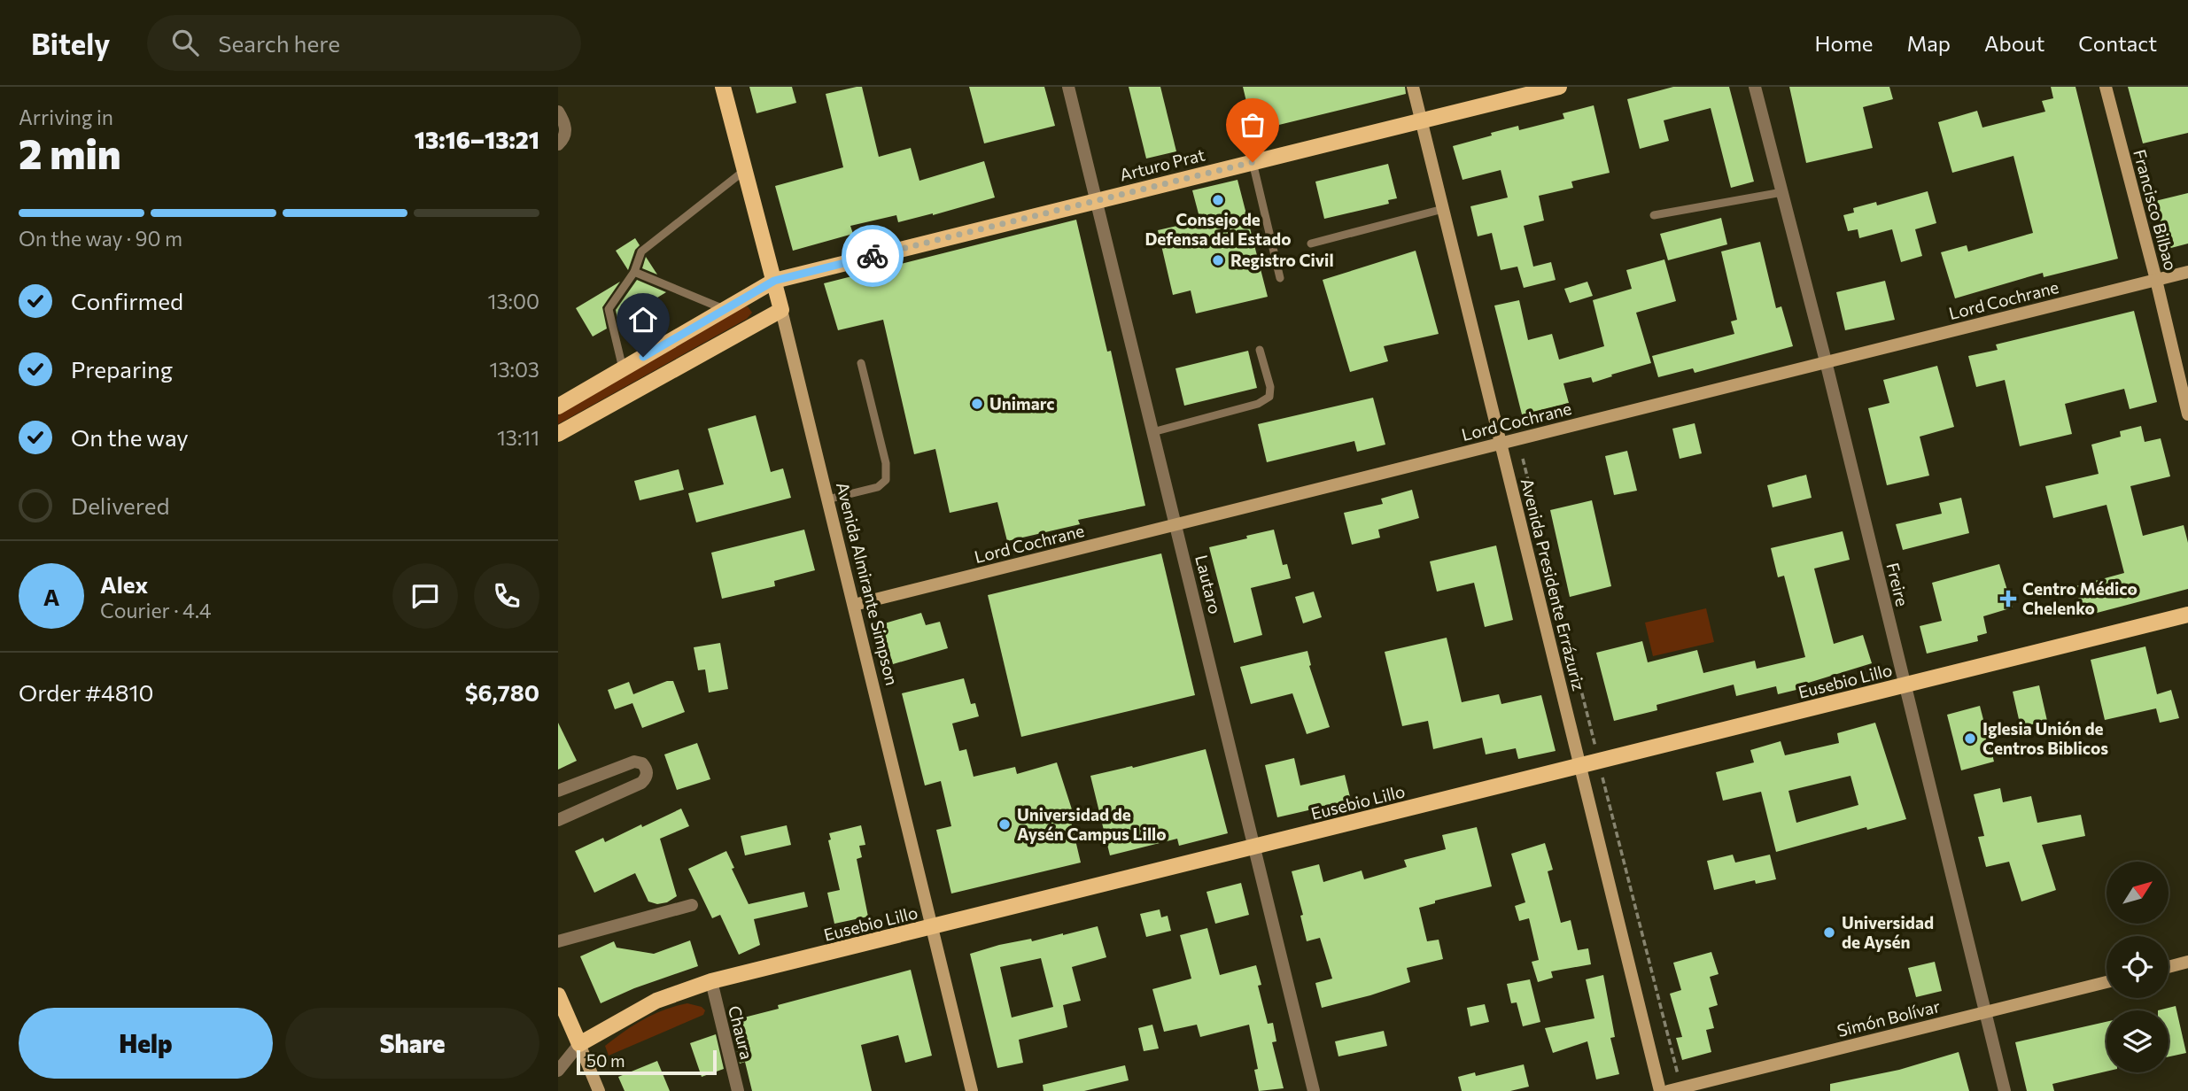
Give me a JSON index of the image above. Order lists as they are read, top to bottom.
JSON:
{
  "streets": {
    "main road": [
      "Arturo Prat",
      "Francisco Bilbao",
      "Lord Cochrane",
      "Avenida Almirante Simpson",
      "Avenida Presidente Errázuriz",
      "Eusebio Lillo",
      "Simón Bolívar"
    ],
    "street": ["Lautaro", "Freire", "Chaura"]
  },
  "crossings": [
    ["Arturo Prat", "Avenida Almirante Simpson"],
    ["Arturo Prat", "Lautaro"],
    ["Arturo Prat", "Avenida Presidente Errázuriz"],
    ["Francisco Bilbao", "Lord Cochrane"],
    ["Lord Cochrane", "Avenida Almirante Simpson"],
    ["Lord Cochrane", "Lautaro"],
    ["Lord Cochrane", "Avenida Presidente Errázuriz"],
    ["Lord Cochrane", "Freire"],
    ["Avenida Almirante Simpson", "Eusebio Lillo"],
    ["Lautaro", "Eusebio Lillo"],
    ["Avenida Presidente Errázuriz", "Eusebio Lillo"],
    ["Freire", "Eusebio Lillo"],
    ["Freire", "Simón Bolívar"],
    ["Eusebio Lillo", "Chaura"]
  ],
  "places": {
    "other": [
      "Consejo de Defensa del Estado",
      "Registro Civil",
      "Unimarc",
      "Iglesia Unión de Centros Biblicos",
      "Universidad de Aysén Campus Lillo",
      "Universidad de Aysén"
    ],
    "health": ["Centro Médico Chelenko"]
  },
  "scale_bar": "50 m",
  "north": "top right",
  "page": {
    "header": "Bitely",
    "search": "Search here",
    "nav": [
      "Home",
      "Map",
      "About",
      "Contact"
    ],
    "heading": ["2 min", "Arriving in", "13:16–13:21"],
    "panel": [
      "Alex",
      "Courier · 4.4",
      "Order #4810",
      "$6,780"
    ],
    "bar": "On the way · 90 m",
    "list": [
      ["Confirmed", "13:00"],
      ["Preparing", "13:03"],
      ["On the way", "13:11"],
      "Delivered"
    ],
    "round": "A",
    "buttons": ["Help", "Share"],
    "scale": "50 m"
  }
}
